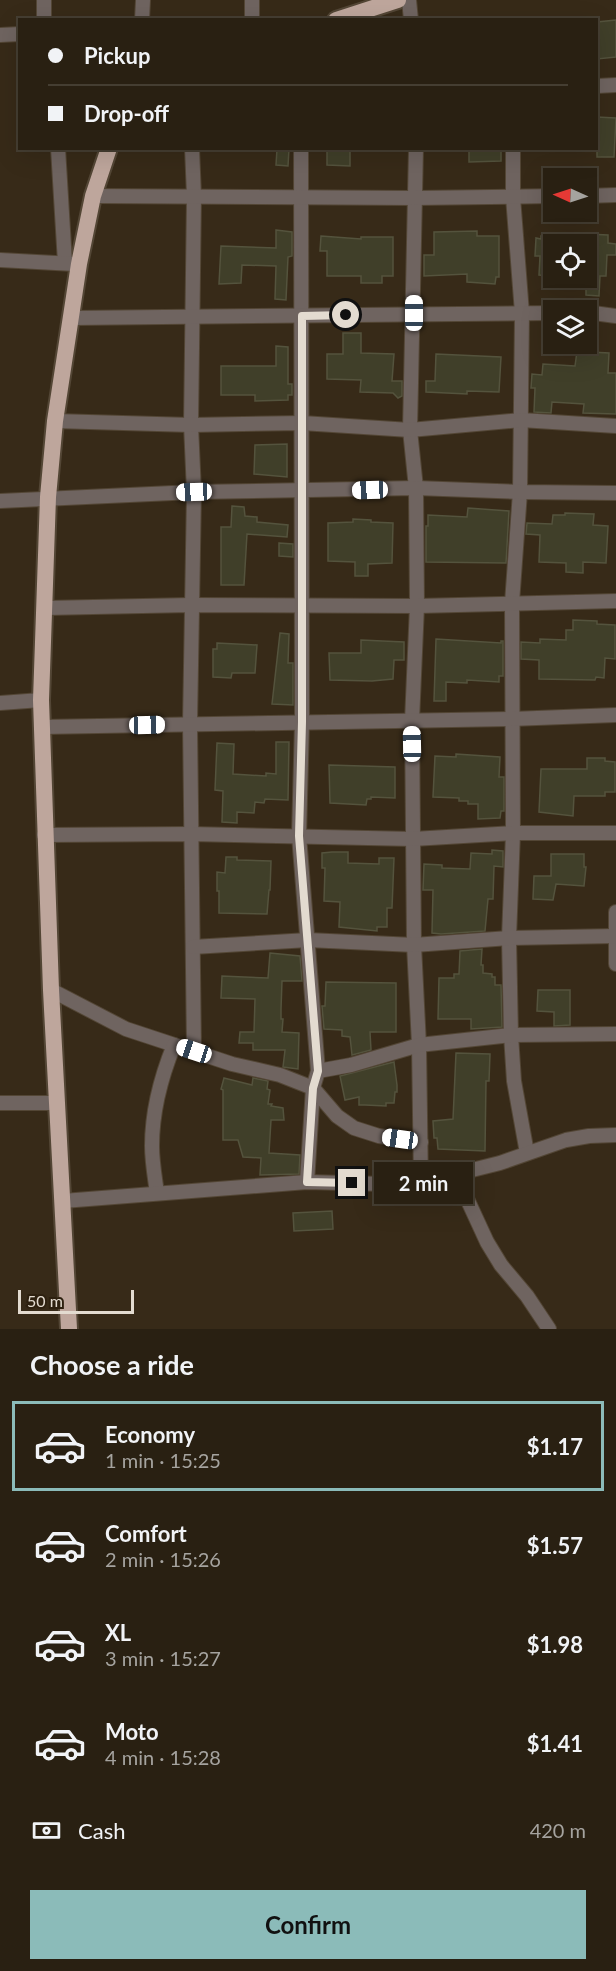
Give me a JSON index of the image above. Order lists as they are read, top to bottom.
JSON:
{
  "scale_bar": "50 m",
  "north": "left",
  "page": {
    "banner": ["Pickup", "Drop-off"],
    "bubble": "2 min",
    "scale": "50 m",
    "heading": "Choose a ride",
    "list": [
      {
        "name": "Economy",
        "note": "1 min · 15:25",
        "value": "$1.17"
      },
      {
        "name": "Comfort",
        "note": "2 min · 15:26",
        "value": "$1.57"
      },
      {
        "name": "XL",
        "note": "3 min · 15:27",
        "value": "$1.98"
      },
      {
        "name": "Moto",
        "note": "4 min · 15:28",
        "value": "$1.41"
      }
    ],
    "pay": ["Cash", "420 m"],
    "buttons": "Confirm"
  }
}
